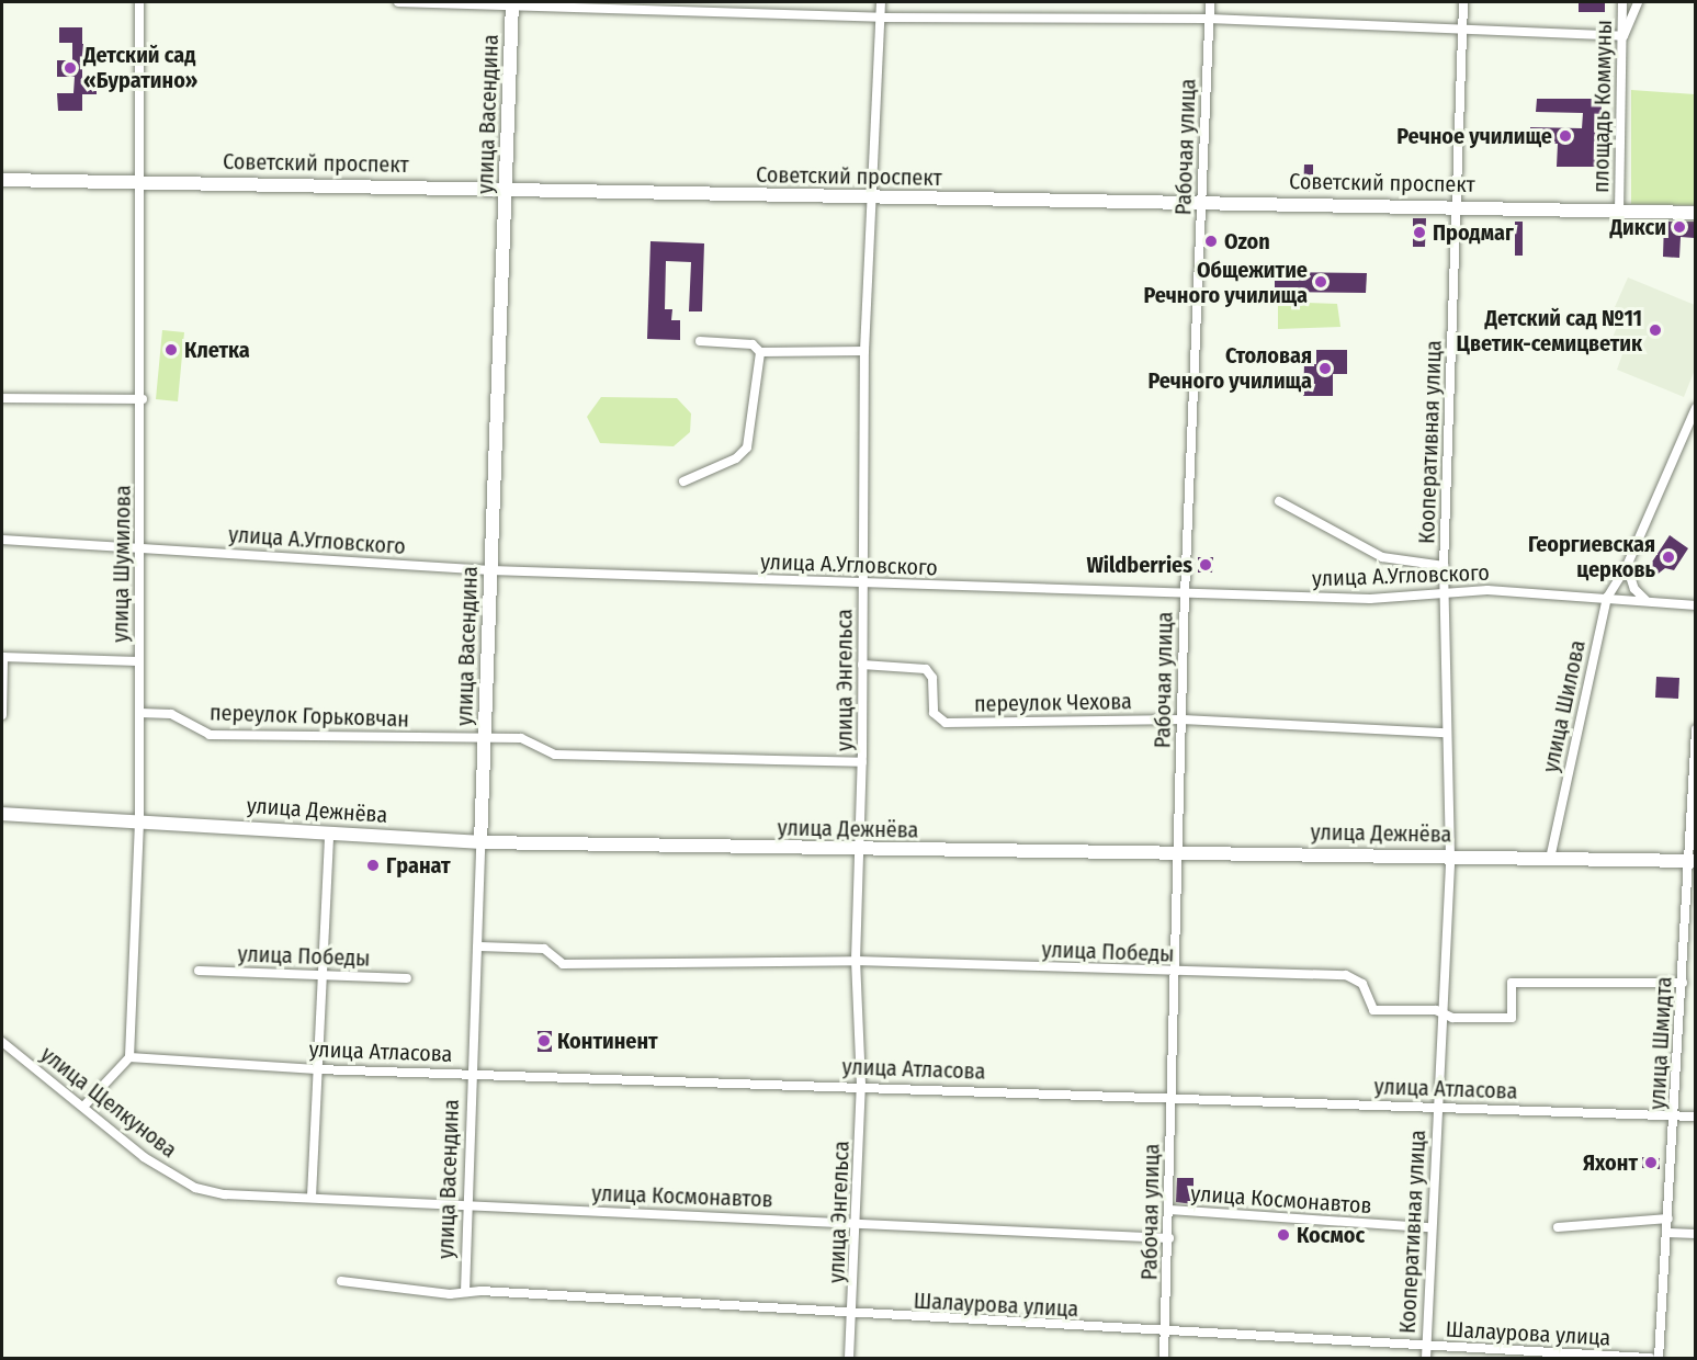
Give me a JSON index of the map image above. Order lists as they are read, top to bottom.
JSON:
{
  "streets": {
    "main road": ["улица Васендина", "Советский проспект", "улица Дежнёва"],
    "street": [
      "площадь Коммуны",
      "Рабочая улица",
      "Кооперативная улица",
      "улица А.Угловского",
      "улица Шумилова",
      "улица Энгельса",
      "переулок Чехова",
      "улица Шилова",
      "переулок Горьковчан",
      "улица Победы",
      "улица Шмидта",
      "улица Атласова",
      "улица Щелкунова",
      "улица Космонавтов",
      "Шалаурова улица"
    ]
  },
  "crossings": [
    ["площадь Коммуны", "Советский проспект"],
    ["улица Васендина", "Советский проспект"],
    ["улица Васендина", "улица А.Угловского"],
    ["улица Васендина", "переулок Горьковчан"],
    ["улица Васендина", "улица Дежнёва"],
    ["улица Васендина", "улица Победы"],
    ["улица Васендина", "улица Атласова"],
    ["улица Васендина", "улица Космонавтов"],
    ["улица Васендина", "Шалаурова улица"],
    ["Рабочая улица", "Советский проспект"],
    ["Рабочая улица", "улица А.Угловского"],
    ["Рабочая улица", "переулок Чехова"],
    ["Рабочая улица", "улица Дежнёва"],
    ["Рабочая улица", "улица Победы"],
    ["Рабочая улица", "улица Атласова"],
    ["Рабочая улица", "улица Космонавтов"],
    ["Рабочая улица", "Шалаурова улица"],
    ["Советский проспект", "Кооперативная улица"],
    ["Советский проспект", "улица Шумилова"],
    ["Советский проспект", "улица Энгельса"],
    ["Кооперативная улица", "улица А.Угловского"],
    ["Кооперативная улица", "переулок Чехова"],
    ["Кооперативная улица", "улица Дежнёва"],
    ["Кооперативная улица", "улица Победы"],
    ["Кооперативная улица", "улица Атласова"],
    ["Кооперативная улица", "улица Космонавтов"],
    ["Кооперативная улица", "Шалаурова улица"],
    ["улица А.Угловского", "улица Шумилова"],
    ["улица А.Угловского", "улица Энгельса"],
    ["улица А.Угловского", "улица Шилова"],
    ["улица Шумилова", "переулок Горьковчан"],
    ["улица Шумилова", "улица Дежнёва"],
    ["улица Шумилова", "улица Атласова"],
    ["улица Энгельса", "переулок Чехова"],
    ["улица Энгельса", "улица Дежнёва"],
    ["улица Энгельса", "улица Победы"],
    ["улица Энгельса", "улица Атласова"],
    ["улица Энгельса", "улица Космонавтов"],
    ["улица Энгельса", "Шалаурова улица"],
    ["улица Шилова", "улица Дежнёва"],
    ["улица Дежнёва", "улица Шмидта"],
    ["улица Победы", "улица Шмидта"],
    ["улица Шмидта", "улица Атласова"],
    ["улица Щелкунова", "улица Космонавтов"]
  ],
  "places": [
    "Детский сад «Буратино»",
    "Речное училище",
    "Дикси",
    "Продмаг",
    "Ozon",
    "Общежитие Речного училища",
    "Детский сад №11 Цветик-семицветик",
    "Клетка",
    "Столовая Речного училища",
    "Георгиевская церковь",
    "Wildberries",
    "Гранат",
    "Континент",
    "Яхонт",
    "Космос"
  ]
}
